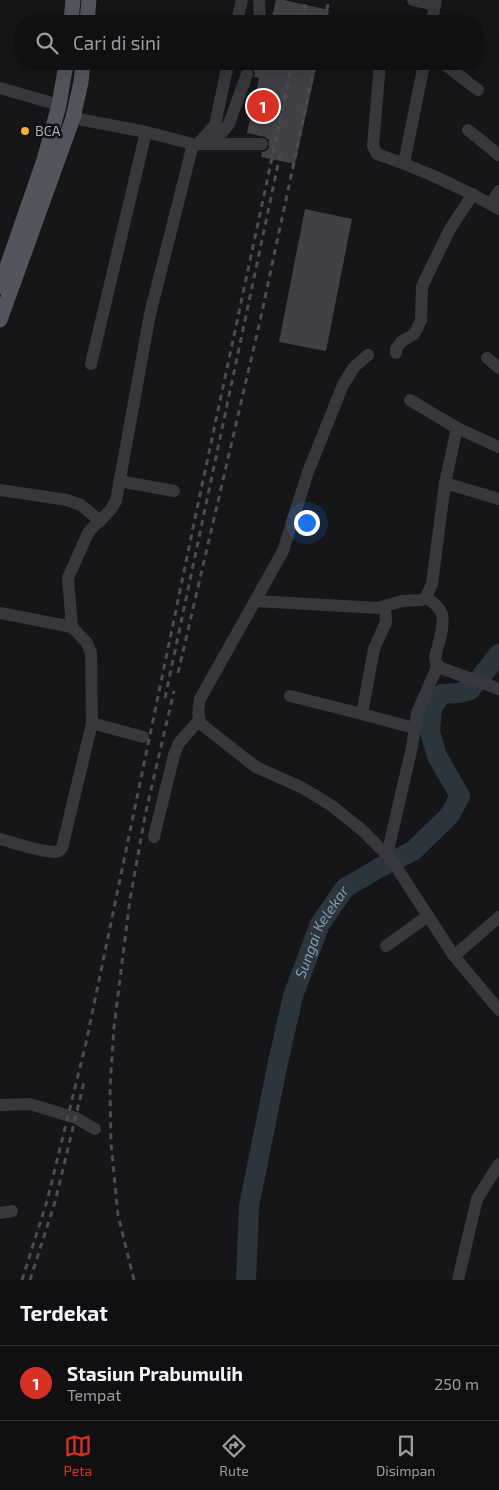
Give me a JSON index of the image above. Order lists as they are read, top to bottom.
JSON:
{
  "water": ["Sungai Kelekar"],
  "places": ["BCA"],
  "page": {
    "search": "Cari di sini",
    "pins": "1",
    "heading": "Terdekat",
    "list": [
      {
        "mark": "1",
        "name": "Stasiun Prabumulih",
        "note": "Tempat",
        "value": "250 m"
      }
    ],
    "nav": ["Peta", "Rute", "Disimpan"]
  }
}
